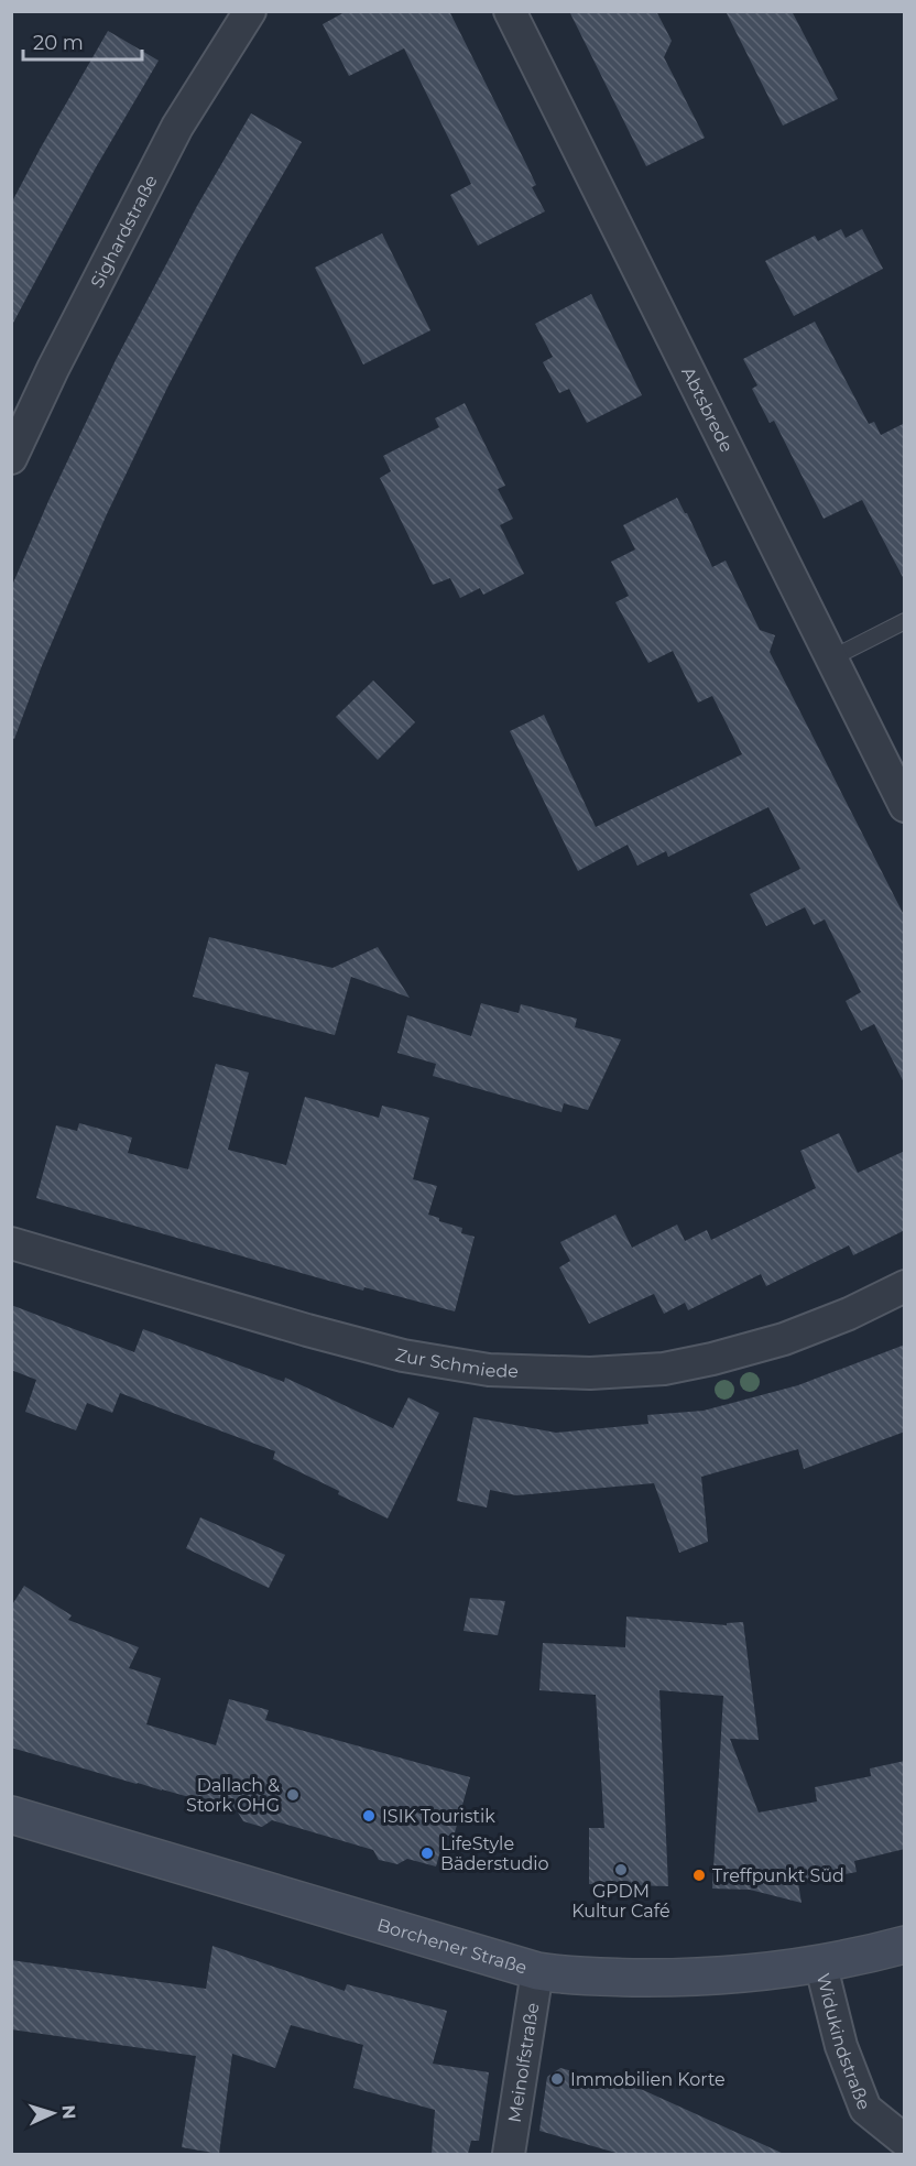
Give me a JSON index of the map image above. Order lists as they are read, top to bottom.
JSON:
{
  "streets": {
    "main road": ["Borchener Straße"],
    "street": [
      "Sighardstraße",
      "Abtsbrede",
      "Zur Schmiede",
      "Widukindstraße",
      "Meinolfstraße"
    ]
  },
  "crossings": [
    ["Borchener Straße", "Widukindstraße"],
    ["Borchener Straße", "Meinolfstraße"]
  ],
  "places": [
    "Dallach & Stork OHG",
    "ISIK Touristik",
    "LifeStyle Bäderstudio",
    "GPDM Kultur Café",
    "Treffpunkt Süd",
    "Immobilien Korte"
  ],
  "scale_bar": "20 m",
  "north": "right"
}
